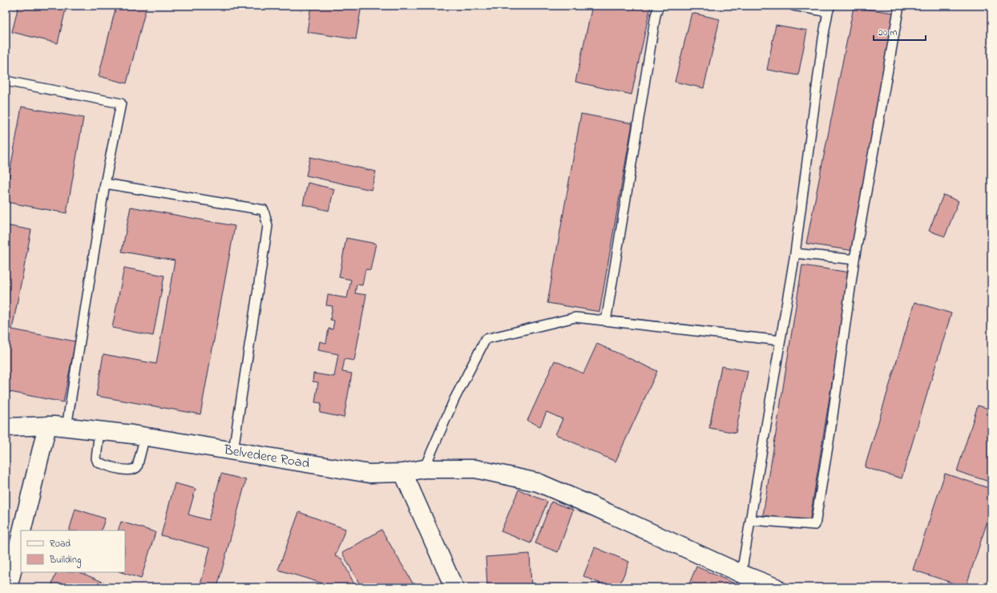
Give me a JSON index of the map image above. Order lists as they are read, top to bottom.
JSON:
{
  "streets": {
    "main road": ["Belvedere Road"]
  },
  "legend": ["Road", "Building"],
  "scale_bar": "20 m"
}
